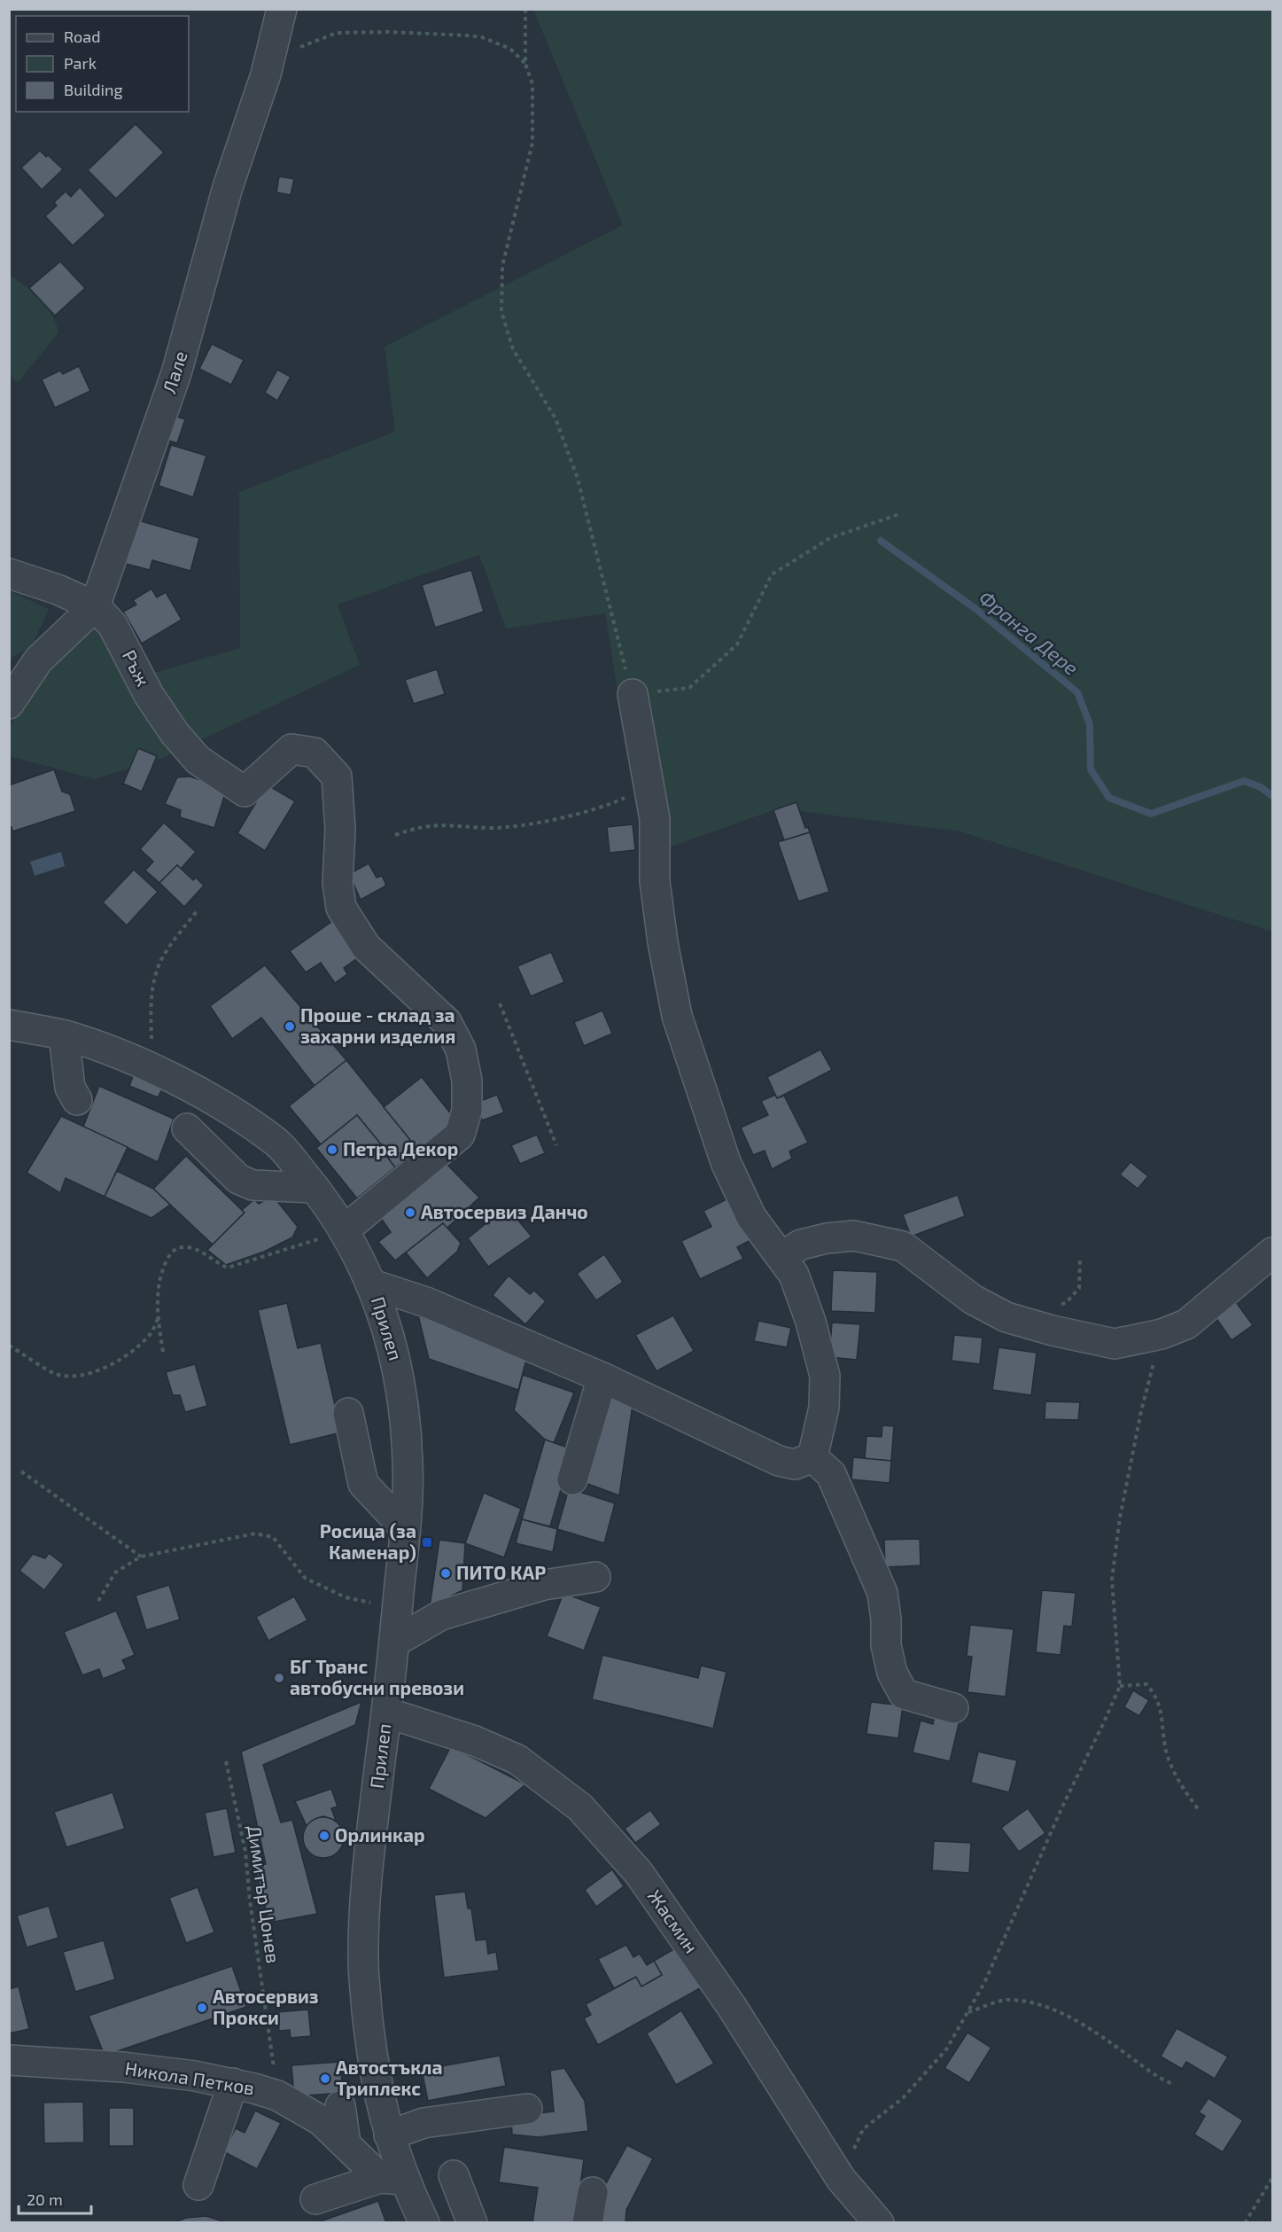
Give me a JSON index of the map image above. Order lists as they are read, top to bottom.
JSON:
{
  "streets": {
    "street": [
      "Лале",
      "Ръж",
      "Прилеп",
      "Жасмин",
      "Никола Петков"
    ],
    "path": ["Димитър Цонев"]
  },
  "crossings": [
    ["Лале", "Ръж"],
    ["Ръж", "Прилеп"],
    ["Прилеп", "Жасмин"],
    ["Прилеп", "Никола Петков"],
    ["Димитър Цонев", "Никола Петков"]
  ],
  "water": ["Франга Дере"],
  "places": {
    "other": [
      "Проше - склад за захарни изделия",
      "Петра Декор",
      "Автосервиз Данчо",
      "ПИТО КАР",
      "БГ Транс автобусни превози",
      "Орлинкар",
      "Автосервиз Прокси",
      "Автостъкла Триплекс"
    ],
    "transit": ["Росица (за Каменар)"]
  },
  "legend": ["Road", "Park", "Building"],
  "scale_bar": "20 m"
}
